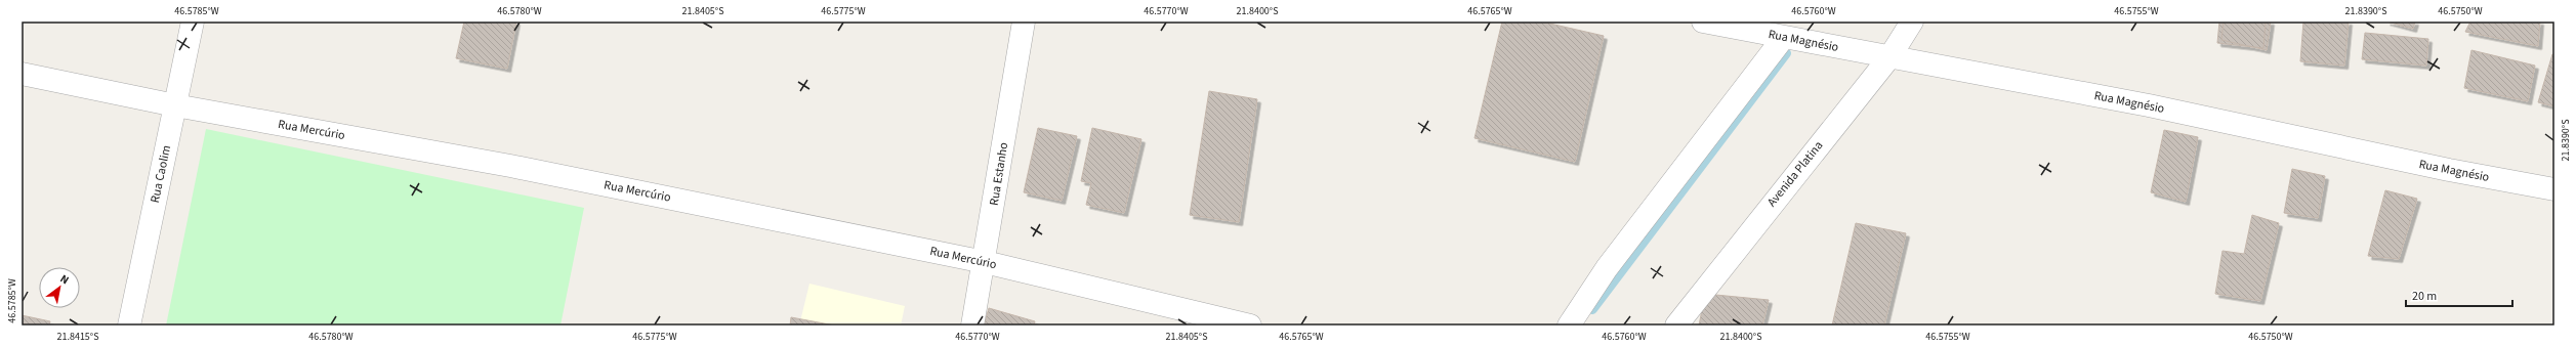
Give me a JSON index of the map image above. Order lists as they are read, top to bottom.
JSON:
{
  "streets": {
    "street": [
      "Rua Magnésio",
      "Rua Mercúrio",
      "Rua Caolim",
      "Rua Estanho",
      "Avenida Platina"
    ]
  },
  "crossings": [
    ["Rua Magnésio", "Avenida Platina"],
    ["Rua Mercúrio", "Rua Caolim"],
    ["Rua Mercúrio", "Rua Estanho"]
  ],
  "scale_bar": "20 m",
  "north": "top right",
  "coordinates": [
    "46.5785°W",
    "46.5780°W",
    "21.8405°S",
    "46.5775°W",
    "46.5770°W",
    "21.8400°S",
    "46.5765°W",
    "46.5760°W",
    "46.5755°W",
    "21.8390°S",
    "46.5750°W",
    "21.8415°S"
  ]
}
